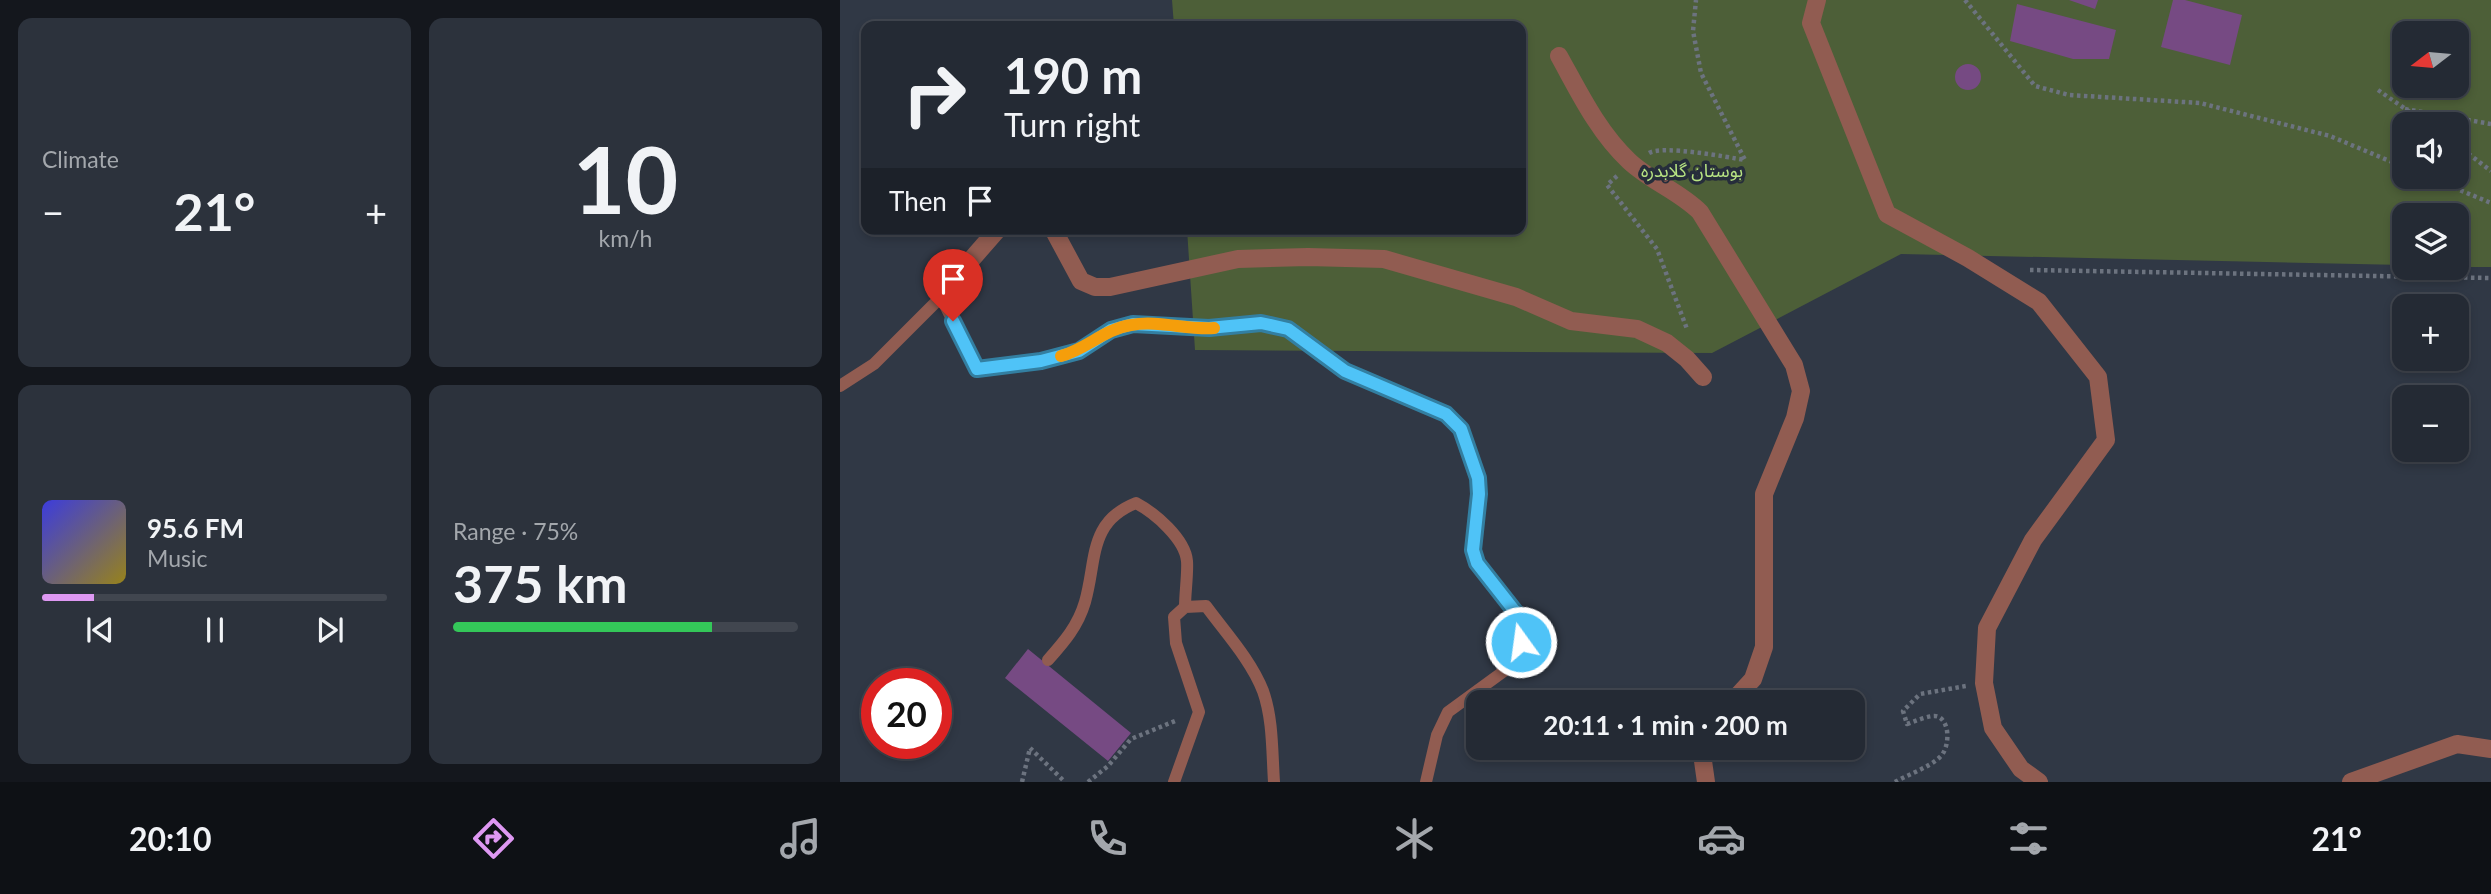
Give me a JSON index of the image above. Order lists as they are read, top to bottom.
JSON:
{
  "parks": ["بوستان گلابدره"],
  "north": "left",
  "page": {
    "tile": [
      "Climate",
      ["10", "km/h"],
      ["Range · 75%", "375 km"]
    ],
    "map_buttons": ["+", "−"],
    "turn": ["190 m", "Turn right"],
    "then": "Then",
    "heat": ["−", "21°", "+"],
    "song": ["95.6 FM", "Music"],
    "limit": "20",
    "trip": "20:11 · 1 min · 200 m",
    "tabs": ["20:10", "21°"]
  }
}
